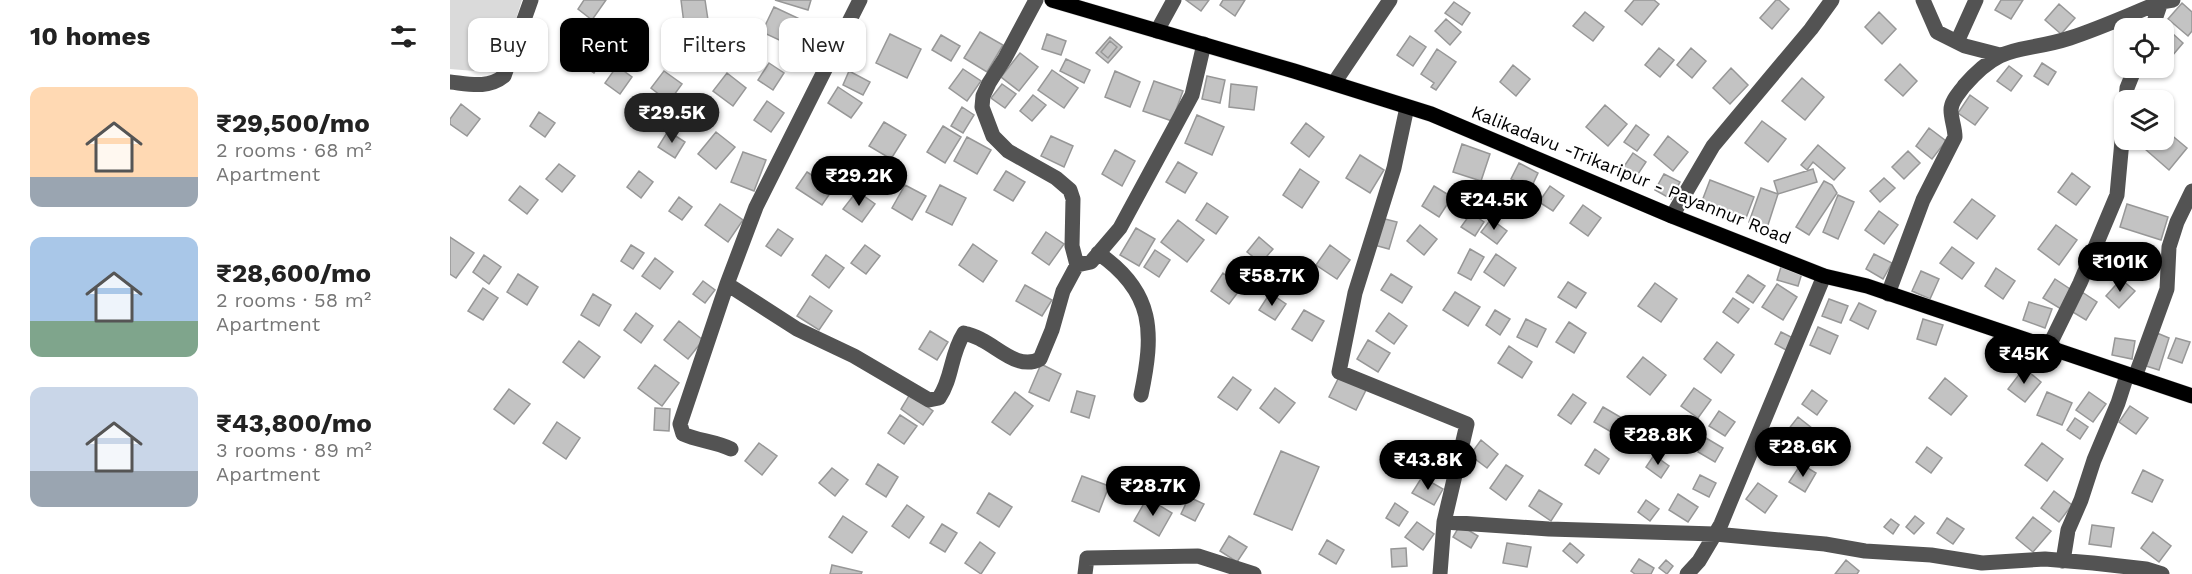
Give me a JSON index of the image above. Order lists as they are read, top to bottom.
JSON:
{
  "streets": {
    "main road": ["Kalikadavu -Trikaripur - Payannur Road"]
  },
  "page": {
    "heading": "10 homes",
    "chip": [
      "Buy",
      "Rent",
      "Filters",
      "New"
    ],
    "list": [
      {
        "name": "₹29,500/mo",
        "note": "2 rooms · 68 m² · Apartment"
      },
      {
        "name": "₹28,600/mo",
        "note": "2 rooms · 58 m² · Apartment"
      },
      {
        "name": "₹43,800/mo",
        "note": "3 rooms · 89 m² · Apartment"
      }
    ],
    "price": [
      "₹29.5K",
      "₹29.2K",
      "₹24.5K",
      "₹101K",
      "₹58.7K",
      "₹45K",
      "₹28.8K",
      "₹28.6K",
      "₹43.8K",
      "₹28.7K"
    ]
  }
}
